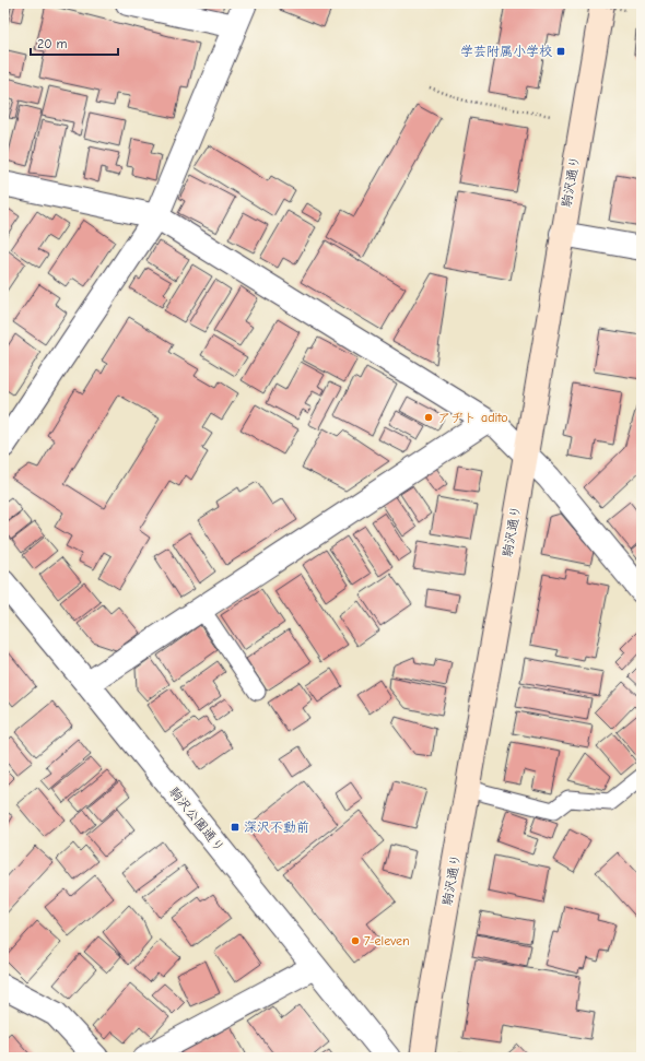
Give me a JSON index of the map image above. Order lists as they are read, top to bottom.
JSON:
{
  "streets": {
    "main road": ["駒沢通り"],
    "street": ["駒沢公園通り"]
  },
  "places": {
    "transit": ["学芸附属小学校", "深沢不動前"],
    "other": ["アヂト adito", "7-eleven"]
  },
  "scale_bar": "20 m"
}
